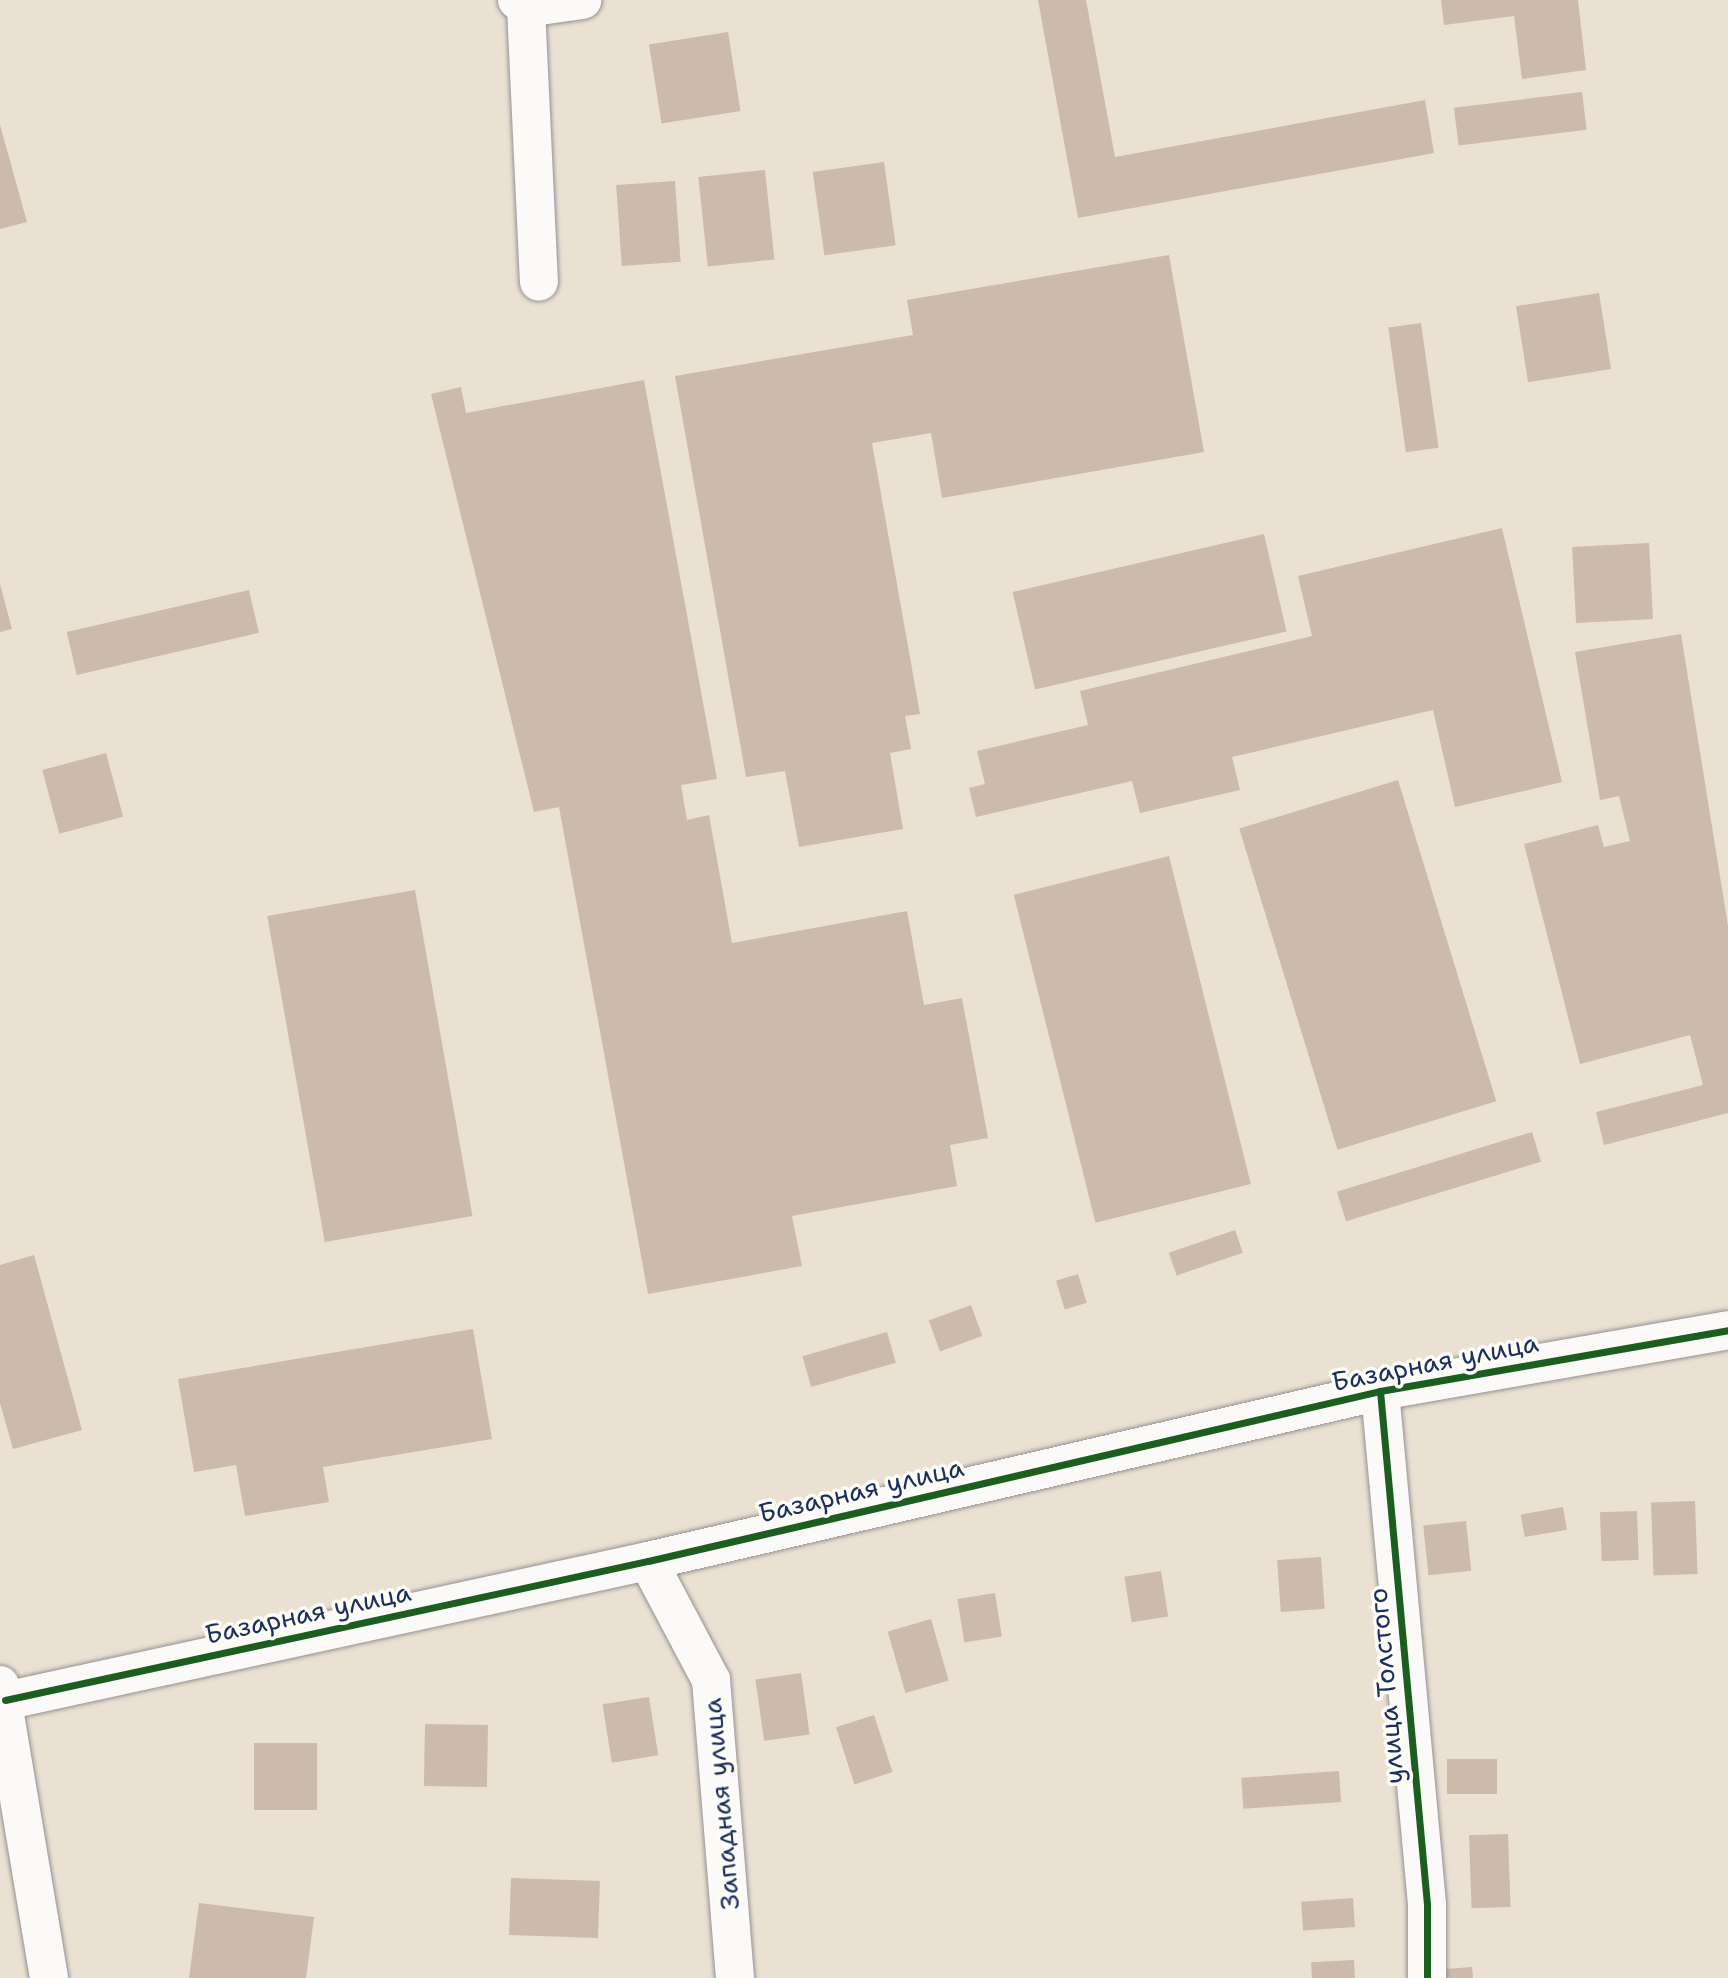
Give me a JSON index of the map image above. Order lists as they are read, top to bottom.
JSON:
{
  "streets": {
    "street": ["Базарная улица", "улица Толстого", "Западная улица"]
  },
  "crossings": [
    ["Базарная улица", "улица Толстого"],
    ["Базарная улица", "Западная улица"]
  ]
}
